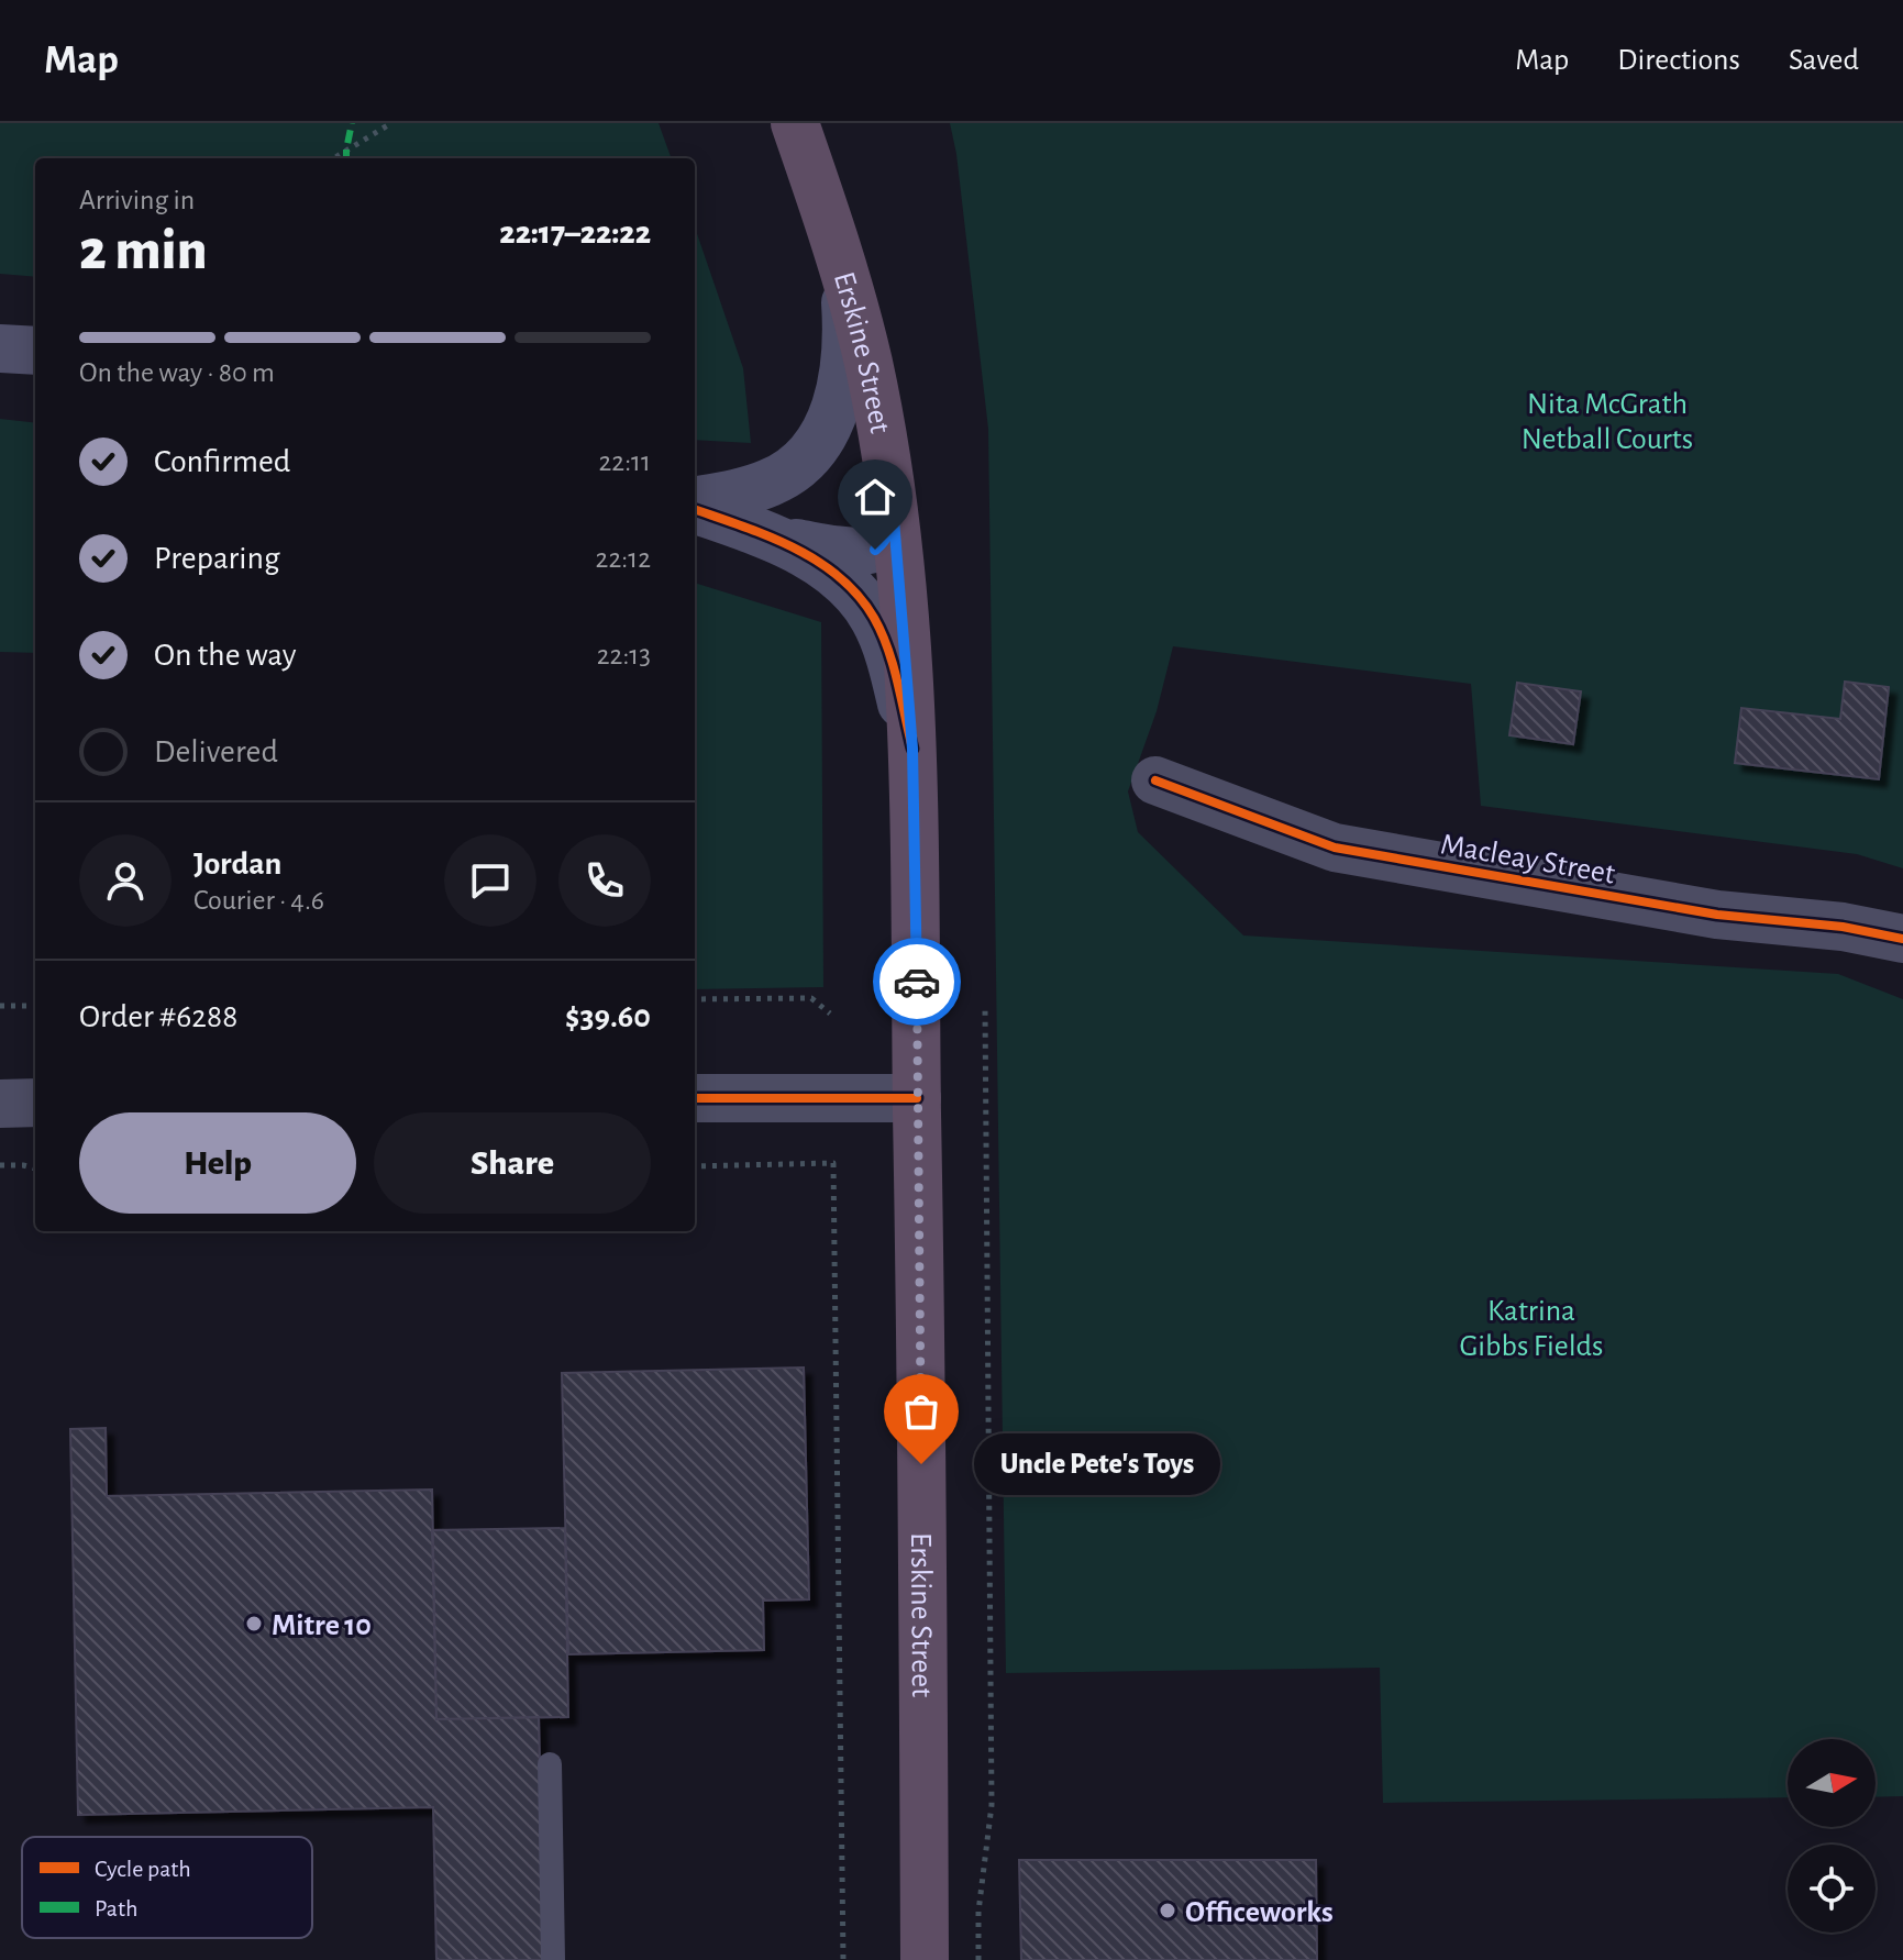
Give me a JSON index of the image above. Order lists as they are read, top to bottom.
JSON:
{
  "streets": {
    "highway": ["Erskine Street"],
    "street": ["Macleay Street"]
  },
  "parks": ["Nita McGrath Netball Courts", "Katrina Gibbs Fields"],
  "places": ["Uncle Pete's Toys", "Mitre 10", "Officeworks"],
  "legend": ["Cycle path", "Path"],
  "north": "right",
  "page": {
    "header": "Map",
    "nav": ["Map", "Directions", "Saved"],
    "heading": ["2 min", "Arriving in", "22:17–22:22"],
    "panel": [
      "Jordan",
      "Courier · 4.6",
      "Order #6288",
      "$39.60"
    ],
    "bar": "On the way · 80 m",
    "list": [
      ["Confirmed", "22:11"],
      ["Preparing", "22:12"],
      ["On the way", "22:13"],
      "Delivered"
    ],
    "buttons": ["Help", "Share"],
    "bubble": "Uncle Pete's Toys"
  }
}
